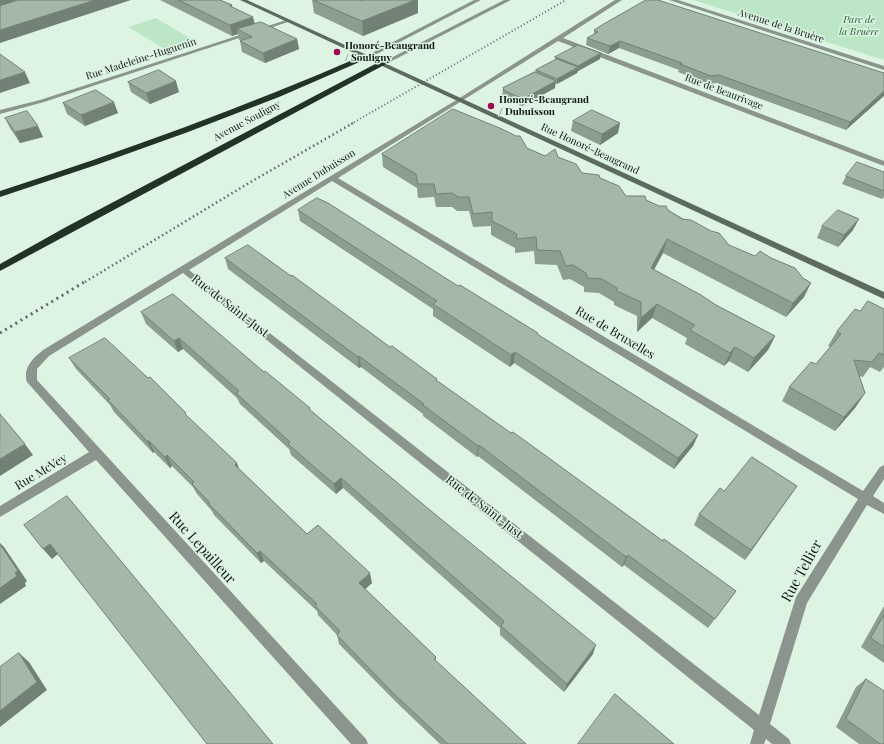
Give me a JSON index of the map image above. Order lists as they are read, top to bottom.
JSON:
{
  "streets": {
    "highway": ["Avenue Souligny"],
    "street": [
      "Avenue de la Bruère",
      "Rue Madeleine-Huguenin",
      "Rue de Beaurivage",
      "Rue Honoré-Beaugrand",
      "Avenue Dubuisson",
      "Rue de Saint-Just",
      "Rue de Bruxelles",
      "Rue McVey",
      "Rue Lepailleur",
      "Rue Tellier"
    ]
  },
  "crossings": [
    ["Rue Madeleine-Huguenin", "Rue Honoré-Beaugrand"],
    ["Rue de Beaurivage", "Avenue Dubuisson"],
    ["Avenue Souligny", "Rue Honoré-Beaugrand"],
    ["Rue Honoré-Beaugrand", "Avenue Dubuisson"],
    ["Avenue Dubuisson", "Rue de Saint-Just"],
    ["Avenue Dubuisson", "Rue de Bruxelles"],
    ["Avenue Dubuisson", "Rue Lepailleur"],
    ["Rue de Saint-Just", "Rue Tellier"],
    ["Rue de Bruxelles", "Rue Tellier"],
    ["Rue McVey", "Rue Lepailleur"]
  ],
  "parks": ["Parc de la Bruère"],
  "places": ["Honoré-Beaugrand / Souligny", "Honoré-Beaugrand / Dubuisson"]
}
